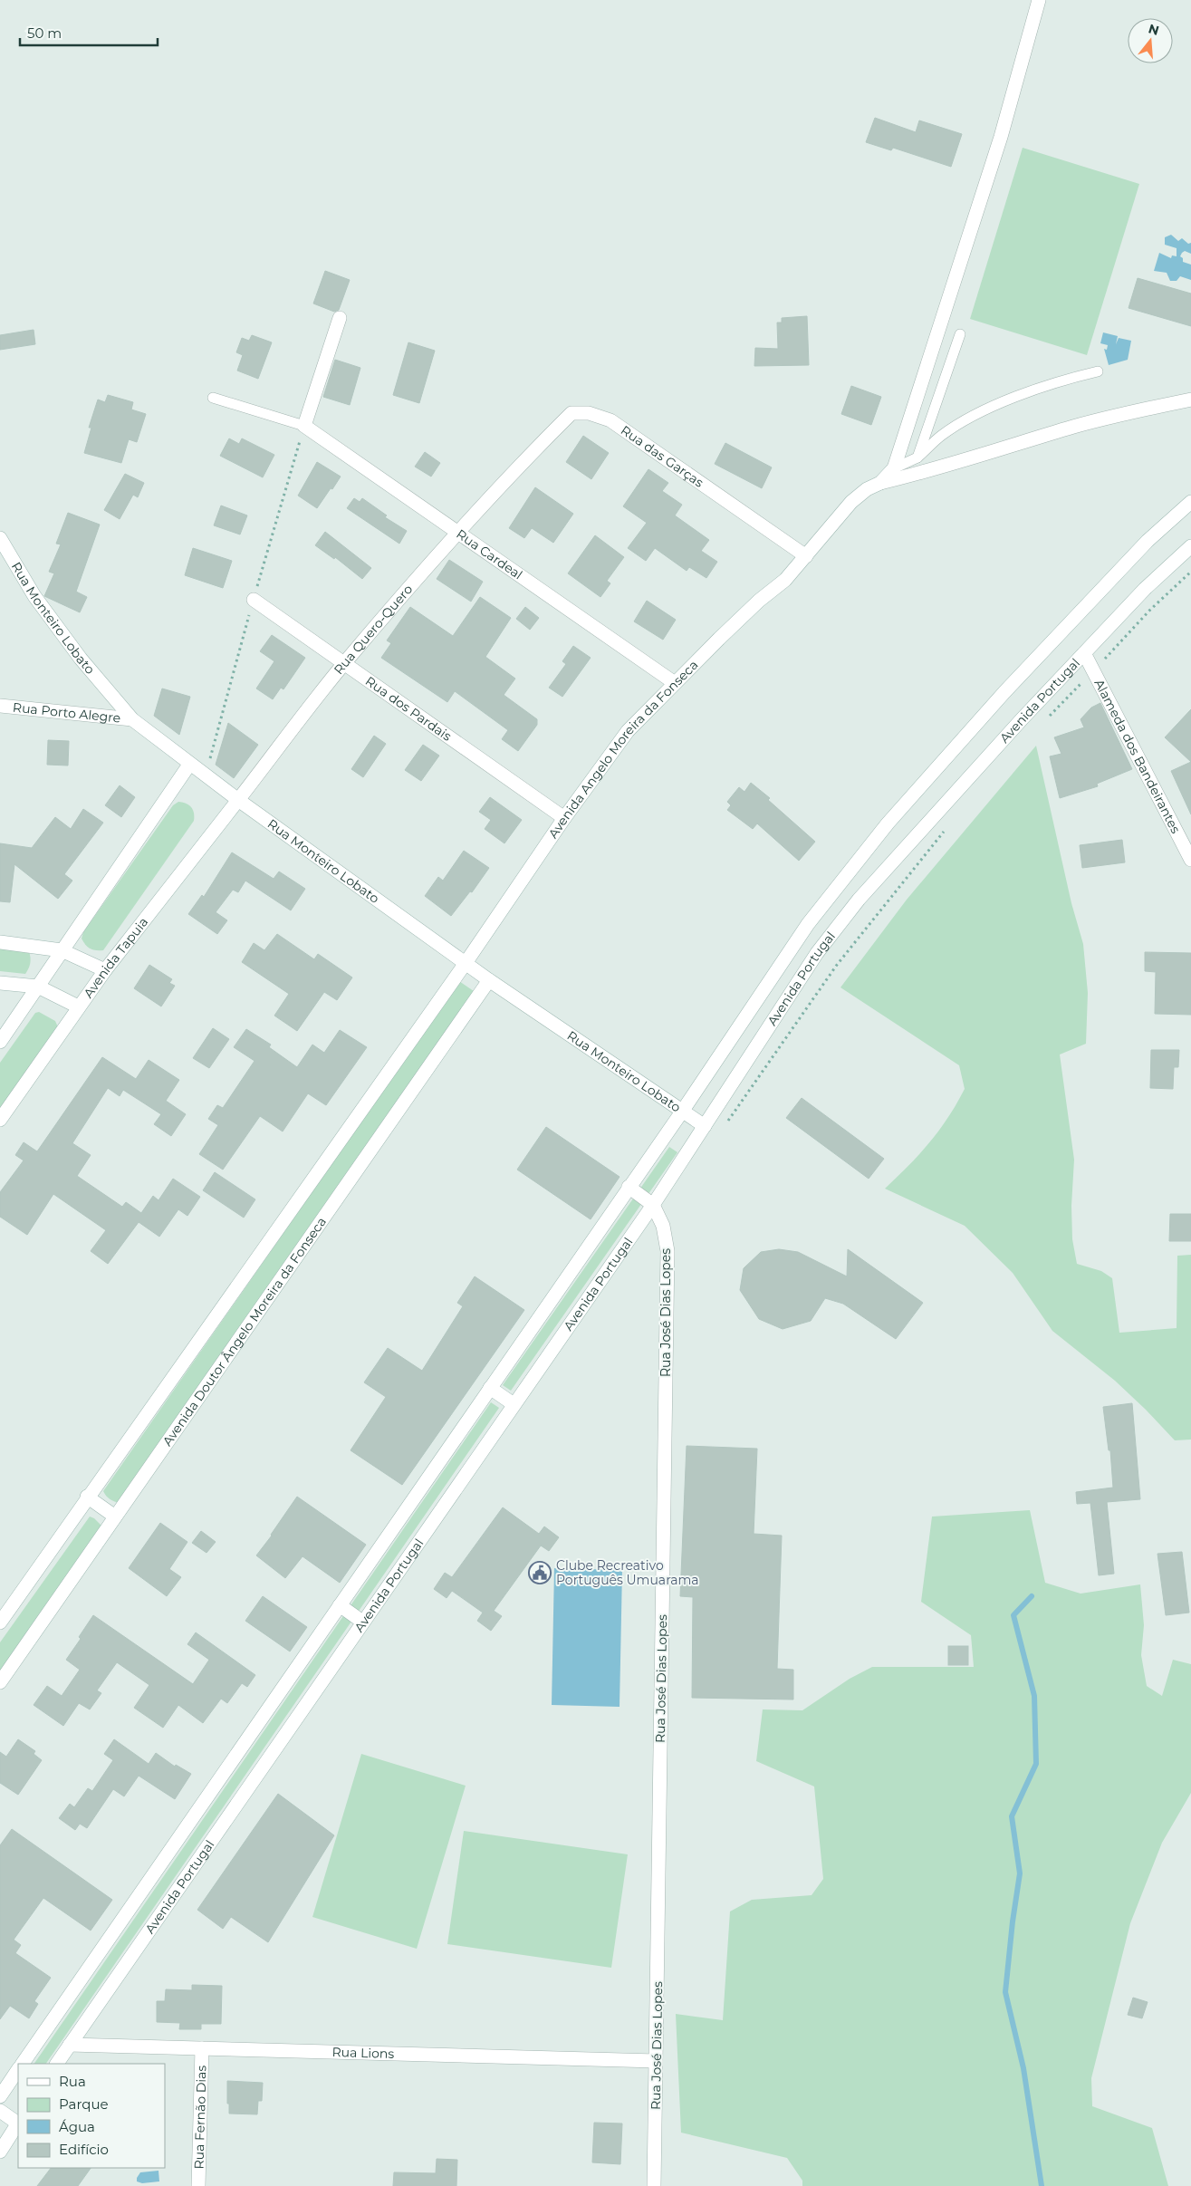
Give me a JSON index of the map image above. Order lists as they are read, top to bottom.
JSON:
{
  "streets": {
    "street": [
      "Rua das Garças",
      "Rua Cardeal",
      "Rua Monteiro Lobato",
      "Rua Quero-Quero",
      "Avenida Portugal",
      "Rua dos Pardais",
      "Rua Porto Alegre",
      "Avenida Angelo Moreira da Fonseca",
      "Alameda dos Bandeirantes",
      "Avenida Tapuia",
      "Rua José Dias Lopes",
      "Avenida Doutor Ângelo Moreira da Fonseca",
      "Rua Lions",
      "Rua Fernão Dias"
    ]
  },
  "crossings": [
    ["Rua das Garças", "Rua Quero-Quero"],
    ["Rua das Garças", "Avenida Angelo Moreira da Fonseca"],
    ["Rua Cardeal", "Rua Quero-Quero"],
    ["Rua Cardeal", "Avenida Angelo Moreira da Fonseca"],
    ["Rua Monteiro Lobato", "Rua Quero-Quero"],
    ["Rua Monteiro Lobato", "Avenida Portugal"],
    ["Rua Monteiro Lobato", "Rua Porto Alegre"],
    ["Rua Monteiro Lobato", "Avenida Angelo Moreira da Fonseca"],
    ["Rua Monteiro Lobato", "Avenida Tapuia"],
    ["Rua Monteiro Lobato", "Avenida Doutor Ângelo Moreira da Fonseca"],
    ["Rua Quero-Quero", "Rua dos Pardais"],
    ["Rua Quero-Quero", "Avenida Tapuia"],
    ["Avenida Portugal", "Alameda dos Bandeirantes"],
    ["Avenida Portugal", "Rua José Dias Lopes"],
    ["Avenida Portugal", "Rua Lions"],
    ["Rua dos Pardais", "Avenida Angelo Moreira da Fonseca"],
    ["Rua José Dias Lopes", "Rua Lions"],
    ["Rua Lions", "Rua Fernão Dias"]
  ],
  "places": {
    "public building": ["Clube Recreativo Português Umuarama"]
  },
  "legend": [
    "Rua",
    "Parque",
    "Água",
    "Edifício"
  ],
  "scale_bar": "50 m",
  "north": "top"
}
